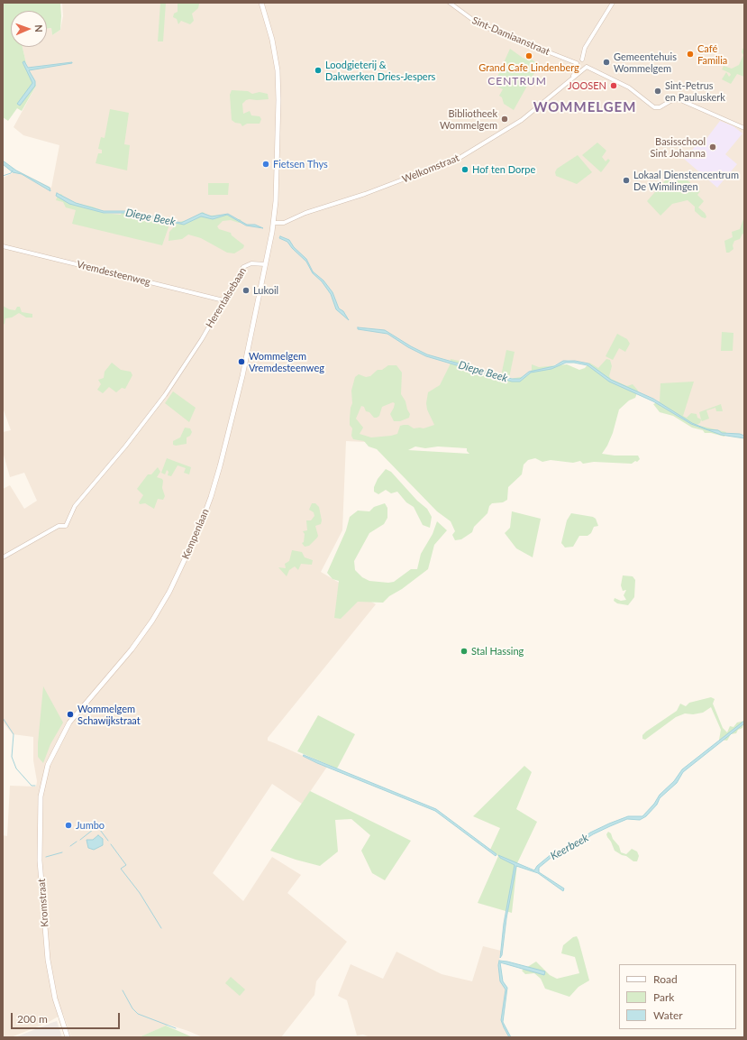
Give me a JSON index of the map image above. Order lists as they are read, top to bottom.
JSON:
{
  "streets": {
    "main road": ["Kempenlaan", "Kromstraat"],
    "street": [
      "Sint-Damiaanstraat",
      "Welkomstraat",
      "Vremdesteenweg",
      "Herentalsebaan"
    ]
  },
  "crossings": [
    ["Sint-Damiaanstraat", "Welkomstraat"],
    ["Vremdesteenweg", "Herentalsebaan"],
    ["Herentalsebaan", "Kempenlaan"],
    ["Kempenlaan", "Kromstraat"]
  ],
  "districts": ["CENTRUM", "WOMMELGEM"],
  "water": ["Diepe Beek", "Keerbeek"],
  "places": [
    "Café Familia",
    "Grand Cafe Lindenberg",
    "Gemeentehuis Wommelgem",
    "Loodgieterij & Dakwerken Dries-Jespers",
    "JOOSEN",
    "Sint-Petrus en Pauluskerk",
    "Bibliotheek Wommelgem",
    "Basisschool Sint Johanna",
    "Fietsen Thys",
    "Hof ten Dorpe",
    "Lokaal Dienstencentrum De Wimilingen",
    "Lukoil",
    "Wommelgem Vremdesteenweg",
    "Stal Hassing",
    "Wommelgem Schawijkstraat",
    "Jumbo"
  ],
  "legend": ["Road", "Park", "Water"],
  "scale_bar": "200 m",
  "north": "right"
}
